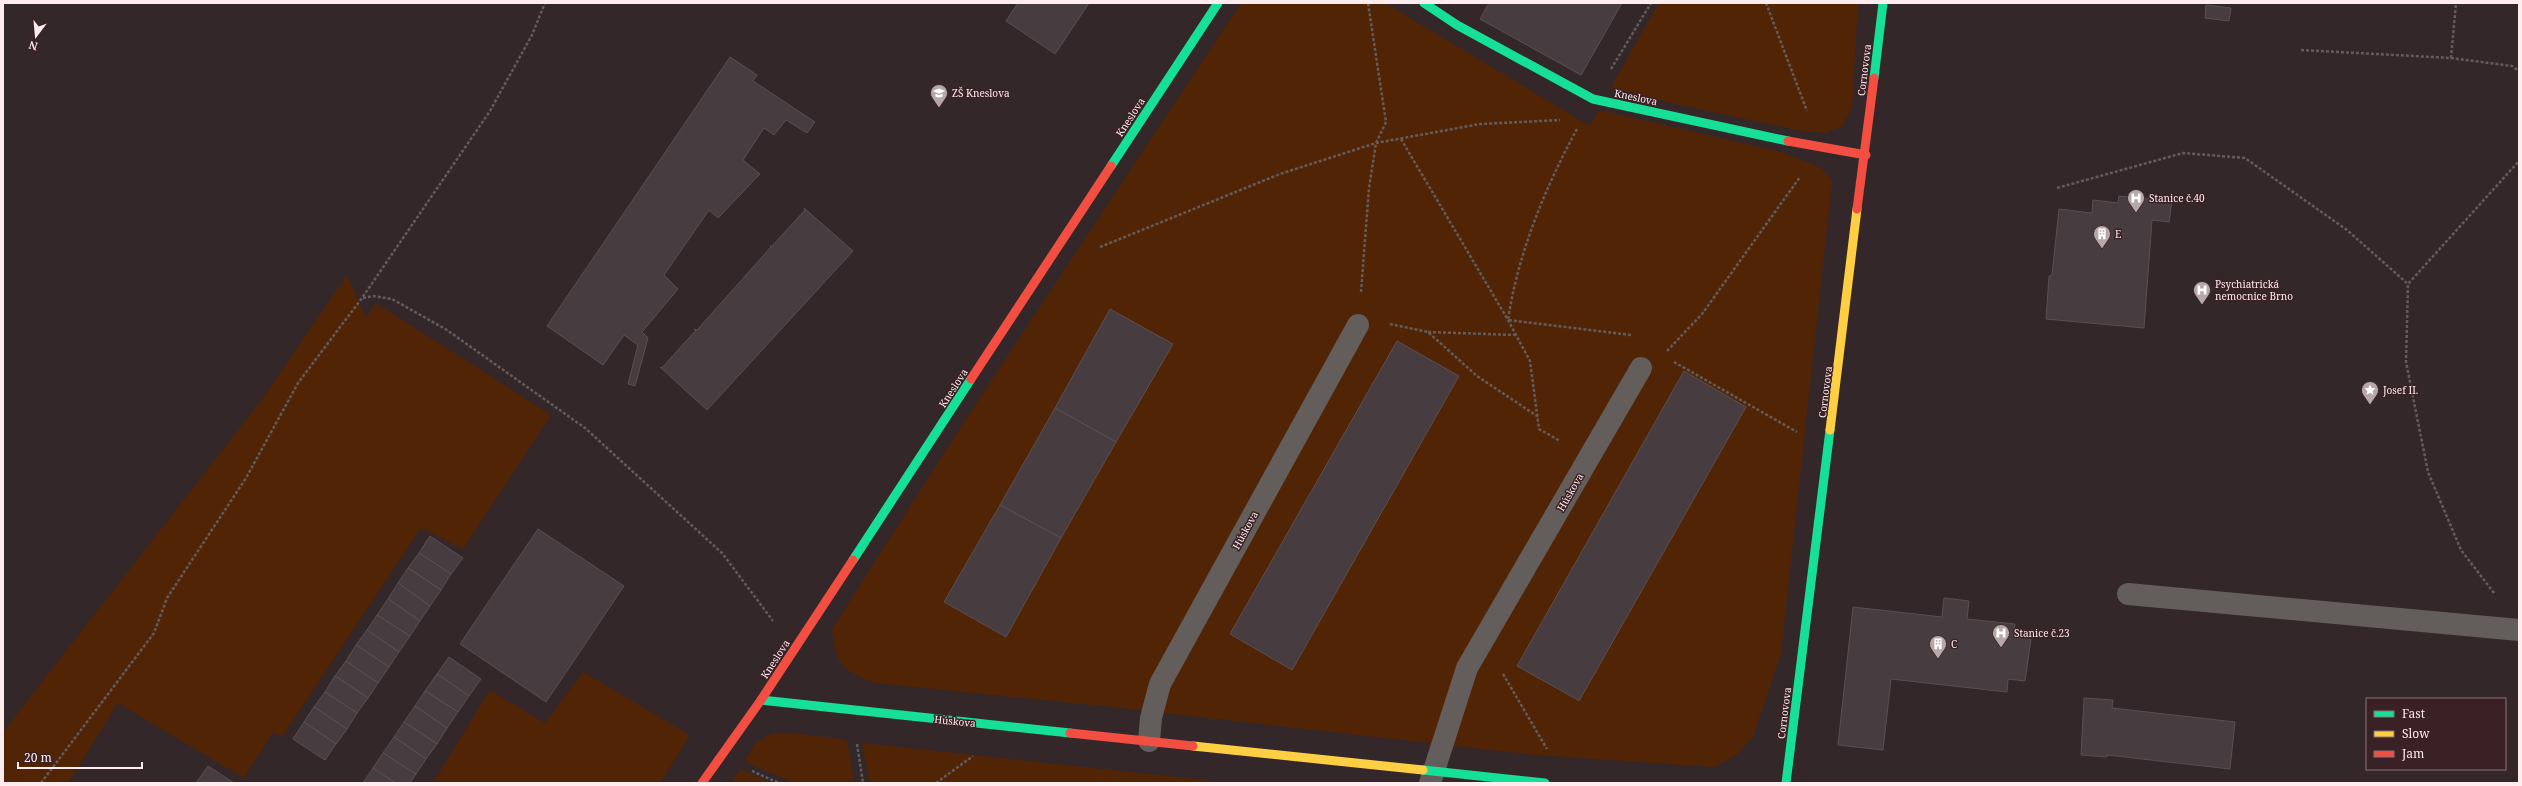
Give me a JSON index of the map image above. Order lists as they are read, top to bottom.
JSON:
{
  "streets": {
    "street": ["Cornovova", "Kneslova", "Húskova"]
  },
  "crossings": [
    ["Cornovova", "Kneslova"],
    ["Kneslova", "Húskova"]
  ],
  "places": {
    "school or university": ["ZŠ Kneslova"],
    "hospital": ["Stanice č.40", "Psychiatrická nemocnice Brno", "Stanice č.23"],
    "building": ["E", "C"],
    "place": ["Josef II."]
  },
  "legend": ["Fast", "Slow", "Jam"],
  "scale_bar": "20 m",
  "north": "bottom"
}
